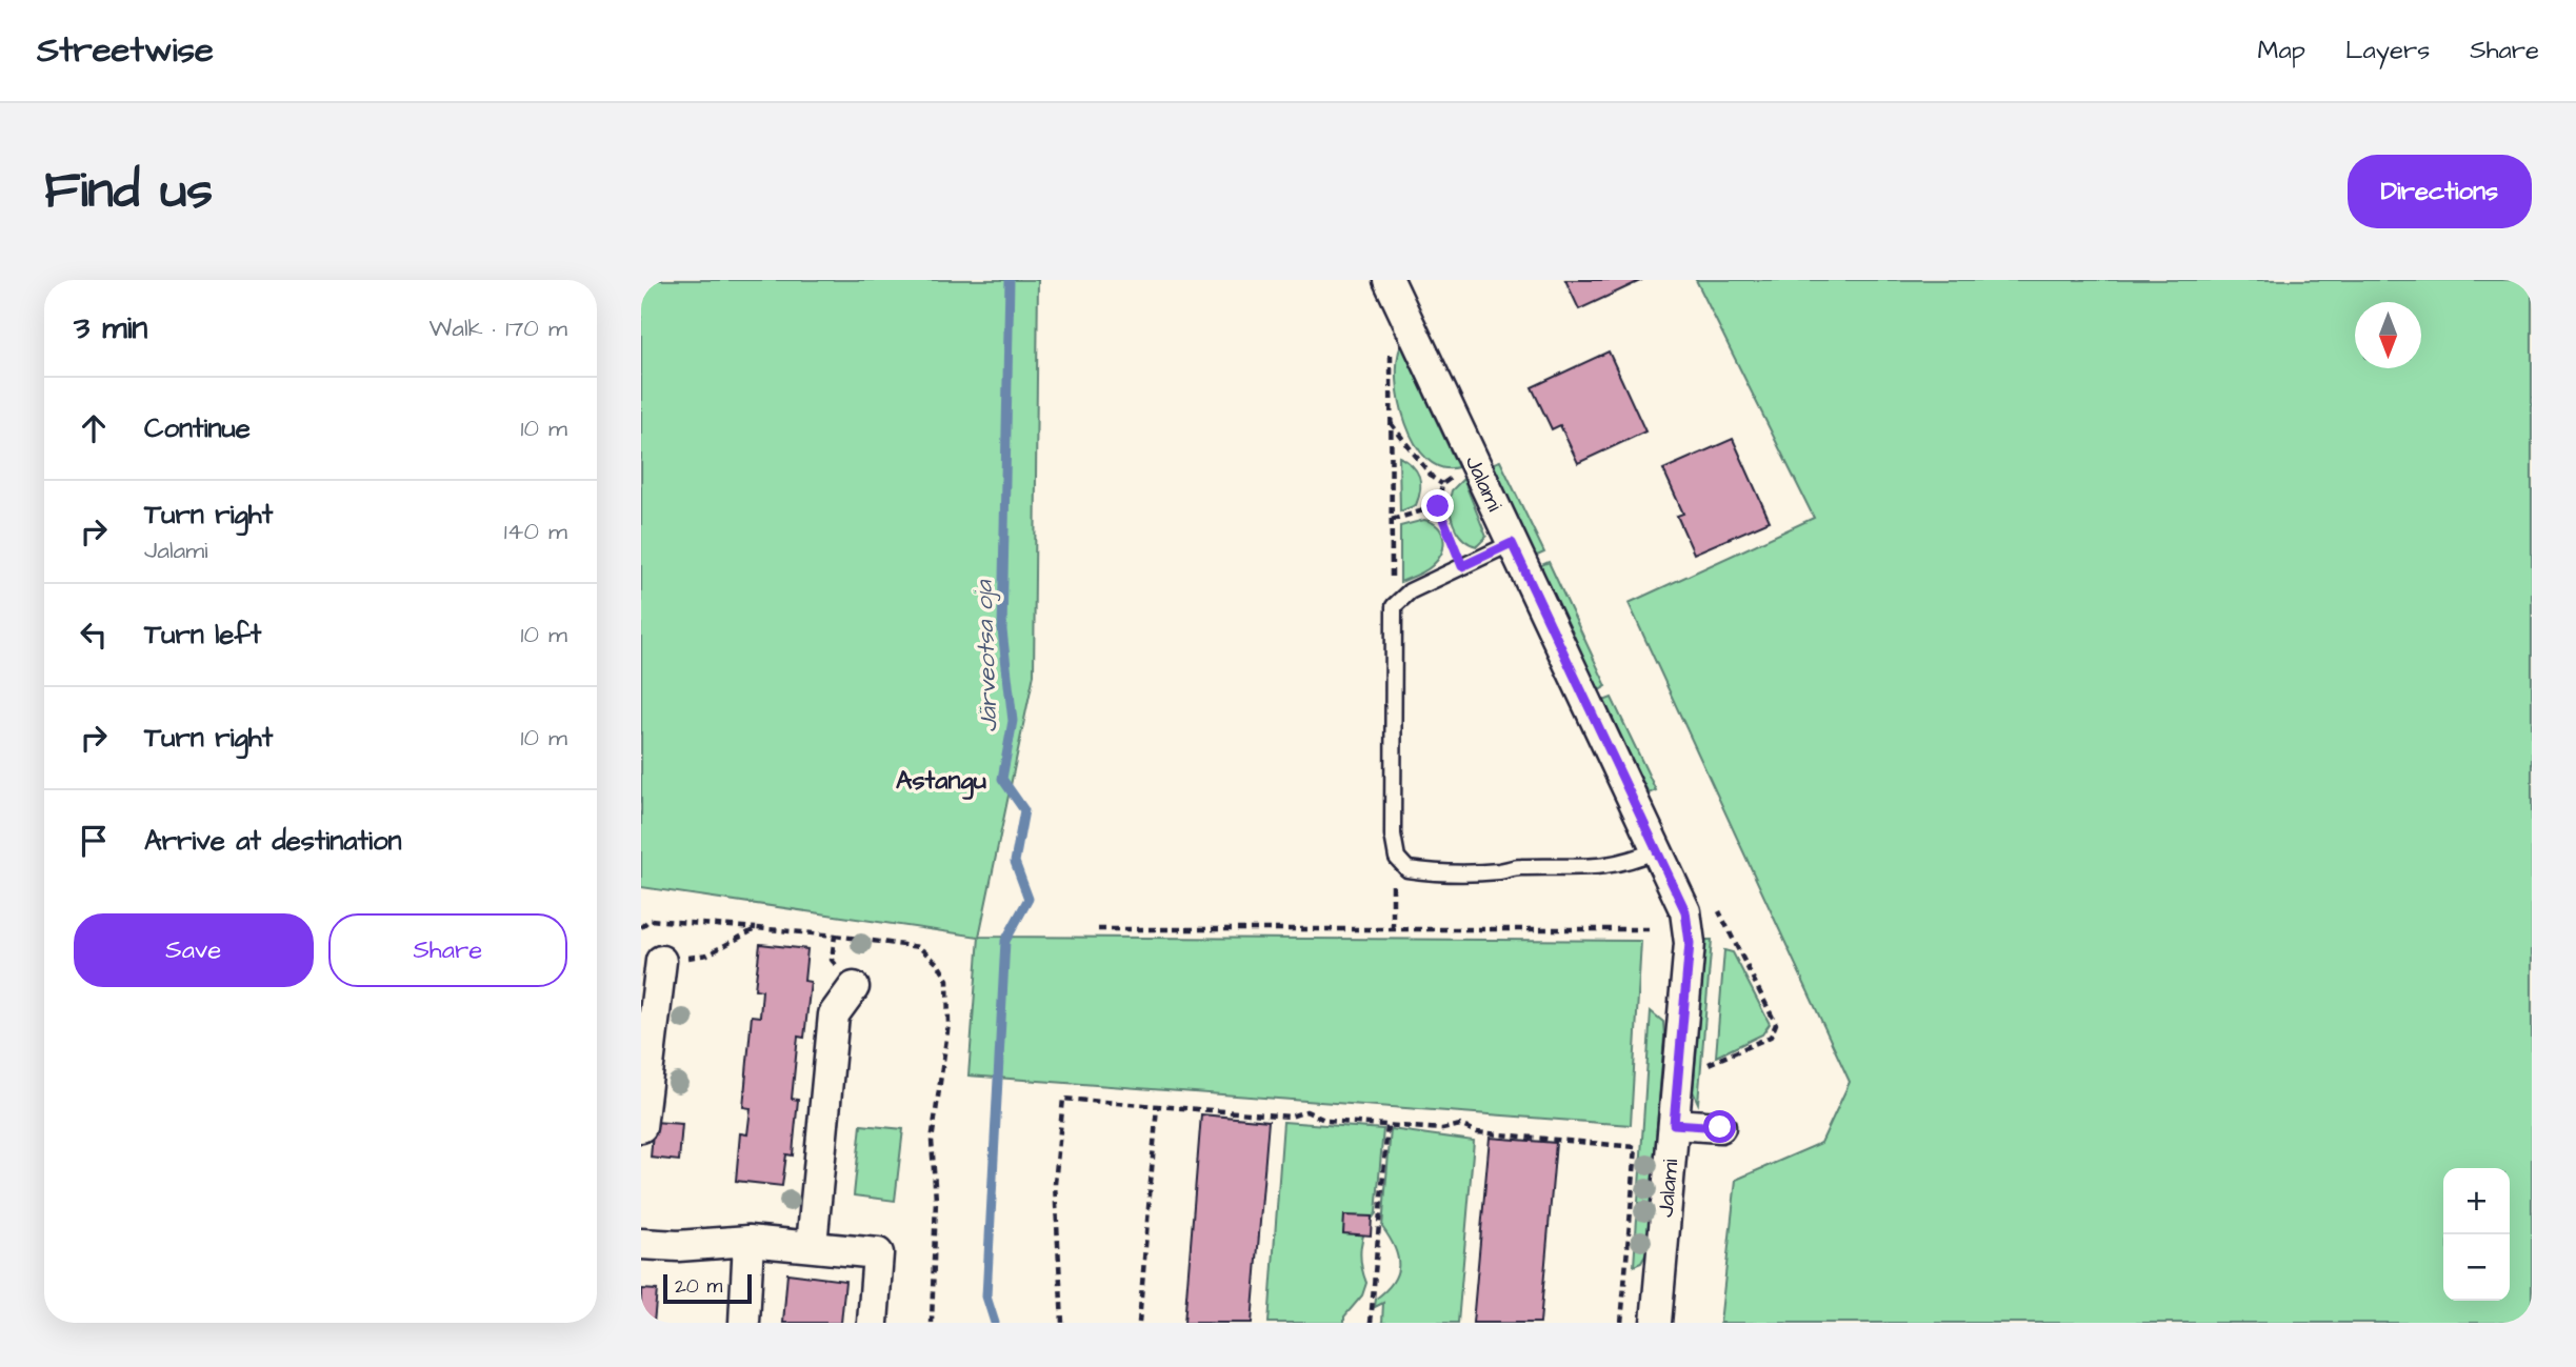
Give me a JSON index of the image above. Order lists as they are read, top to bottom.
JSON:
{
  "streets": {
    "street": ["Jalami"]
  },
  "districts": ["Astangu"],
  "water": ["Järveotsa oja"],
  "scale_bar": "20 m",
  "north": "bottom",
  "page": {
    "header": "Streetwise",
    "nav": ["Map", "Layers", "Share"],
    "buttons": [
      "Directions",
      ["Save", "Share"]
    ],
    "title": "Find us",
    "heading": ["3 min", "Walk · 170 m"],
    "list": [
      ["Continue", "10 m"],
      ["Turn right", "Jalami", "140 m"],
      ["Turn left", "10 m"],
      ["Turn right", "10 m"],
      "Arrive at destination"
    ],
    "map_buttons": ["+", "−"],
    "scale": "20 m"
  }
}
